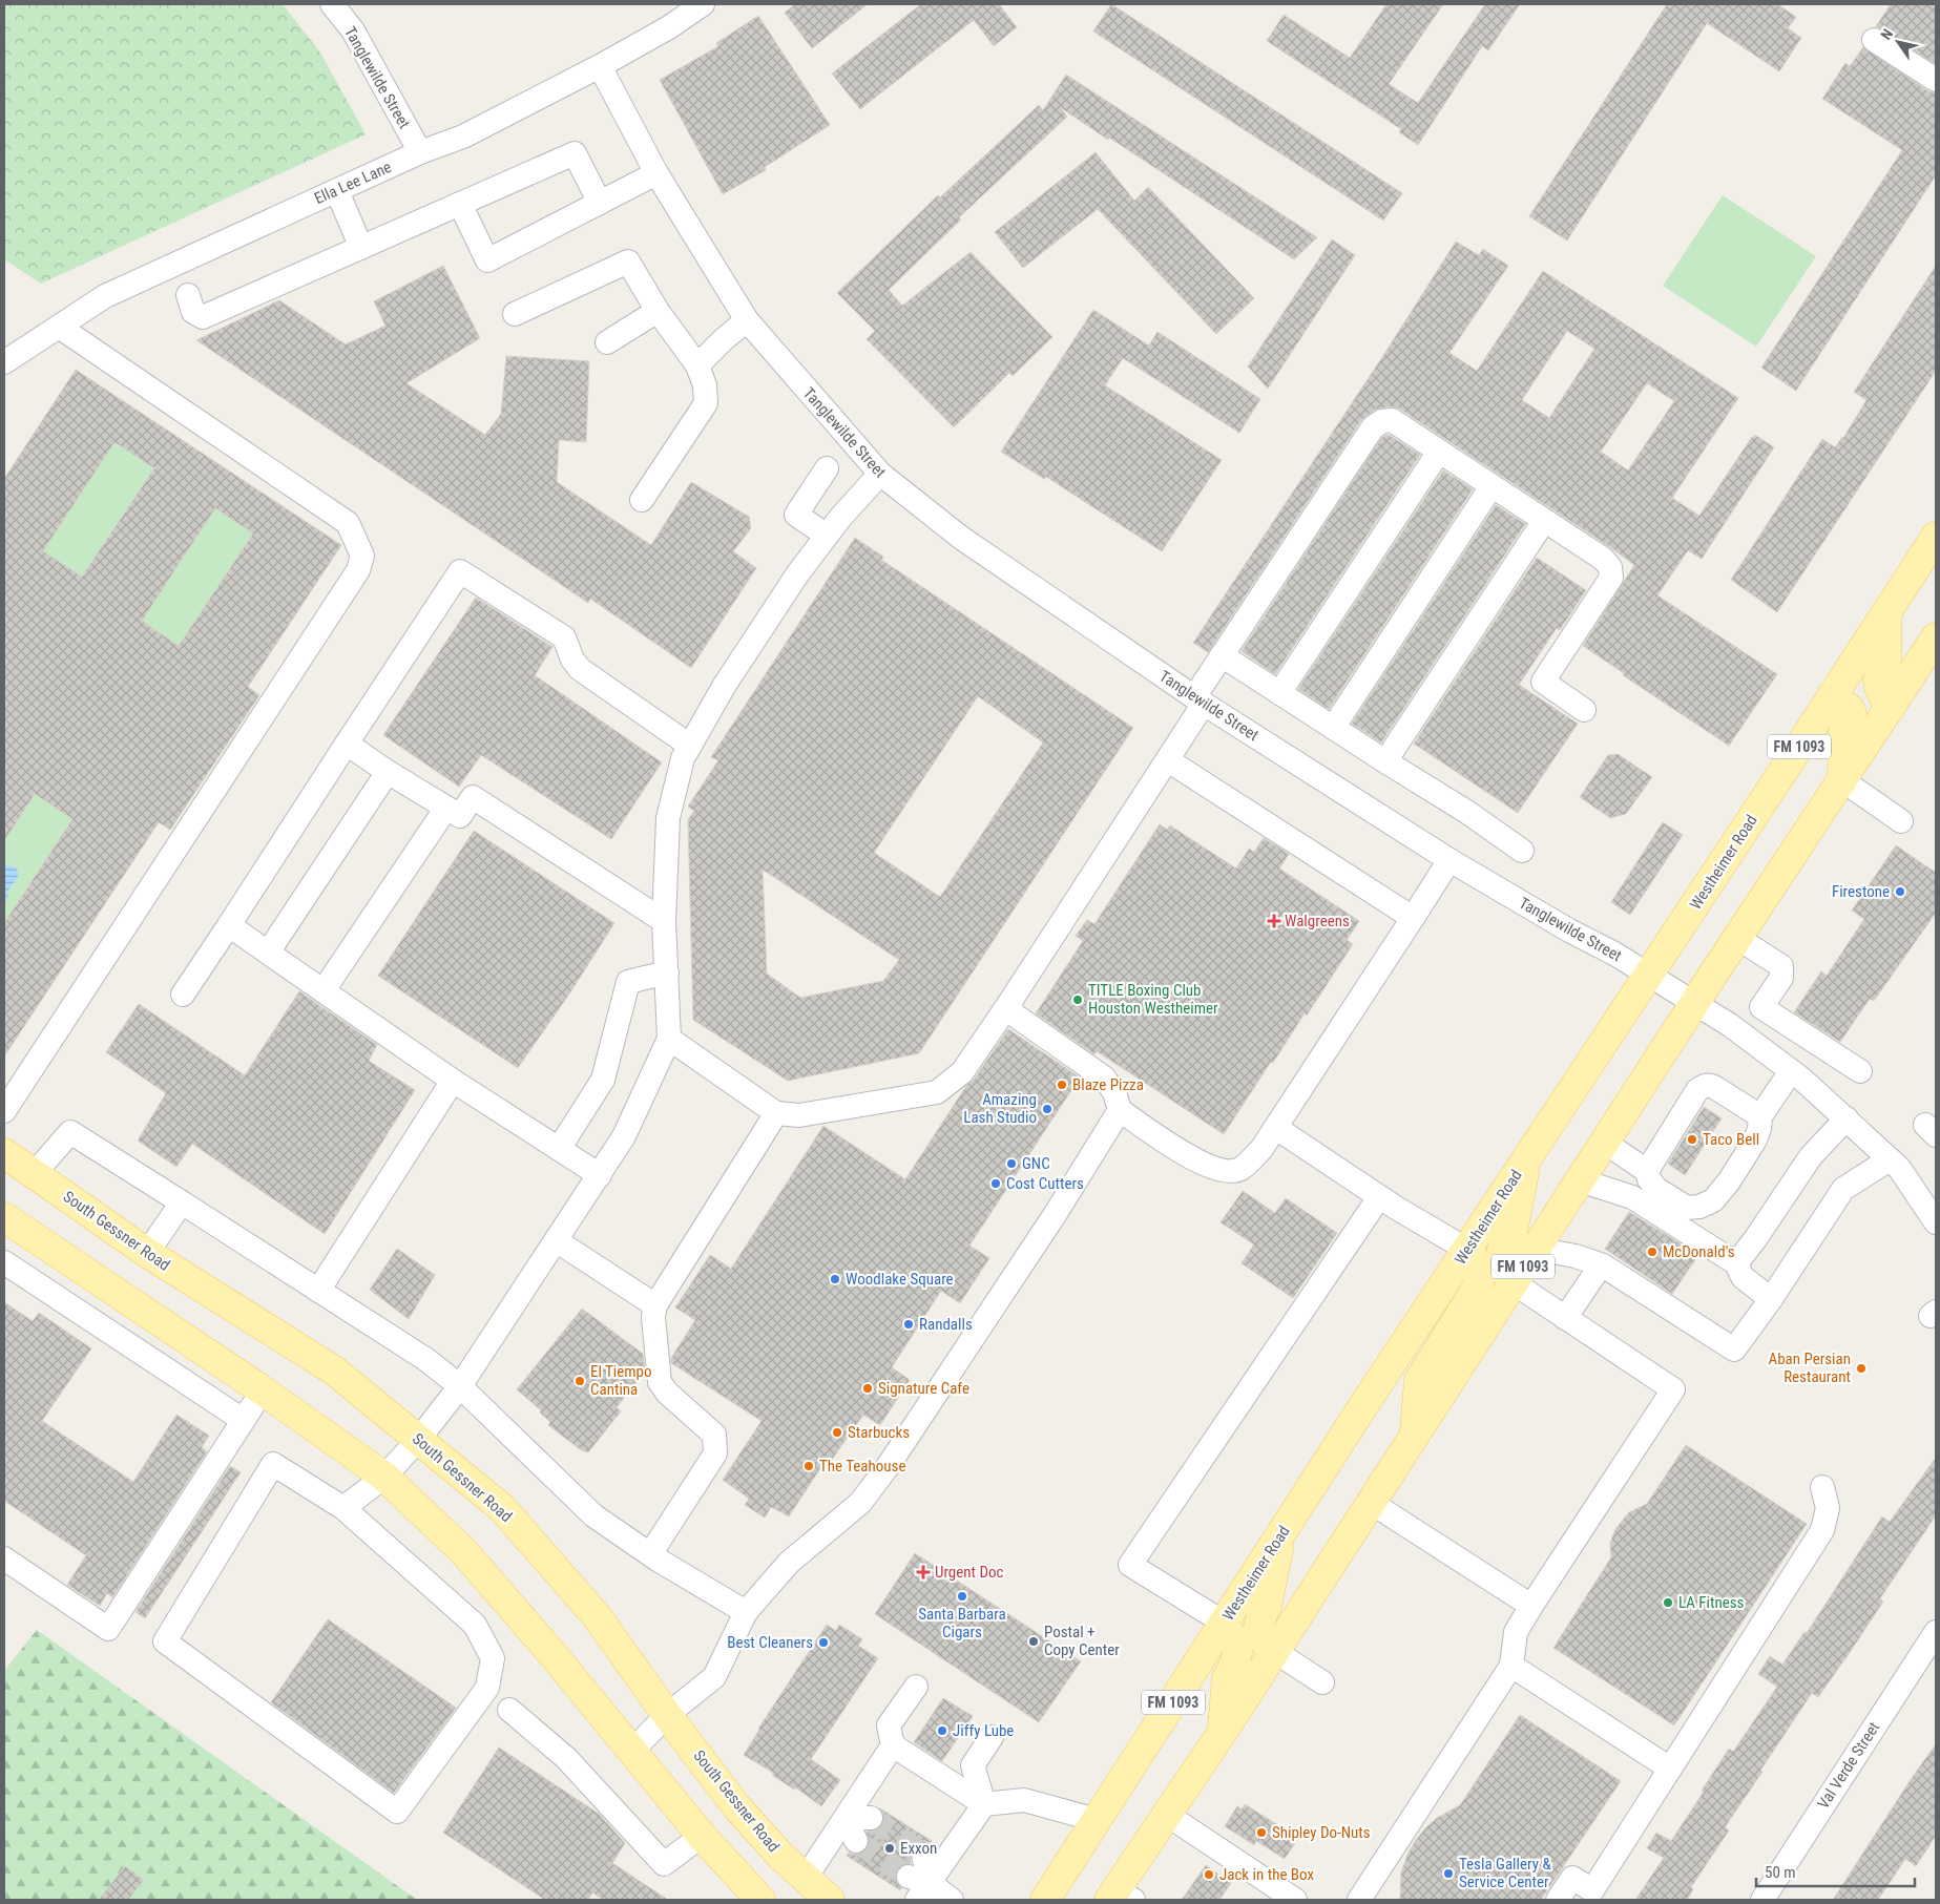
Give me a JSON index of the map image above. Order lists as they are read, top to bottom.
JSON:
{
  "streets": {
    "main road": ["FM 1093", "Westheimer Road", "South Gessner Road"],
    "street": ["Tanglewilde Street", "Ella Lee Lane", "Val Verde Street"]
  },
  "crossings": [
    ["Tanglewilde Street", "Ella Lee Lane"],
    ["Tanglewilde Street", "FM 1093"],
    ["Tanglewilde Street", "Westheimer Road"]
  ],
  "places": {
    "other": [
      "Firestone",
      "TITLE Boxing Club Houston Westheimer",
      "Blaze Pizza",
      "Amazing Lash Studio",
      "Taco Bell",
      "GNC",
      "Cost Cutters",
      "McDonald's",
      "Woodlake Square",
      "Randalls",
      "Aban Persian Restaurant",
      "El Tiempo Cantina",
      "Signature Cafe",
      "Starbucks",
      "The Teahouse",
      "Santa Barbara Cigars",
      "LA Fitness",
      "Postal + Copy Center",
      "Best Cleaners",
      "Jiffy Lube",
      "Shipley Do-Nuts",
      "Exxon",
      "Tesla Gallery & Service Center",
      "Jack in the Box"
    ],
    "health": ["Walgreens", "Urgent Doc"]
  },
  "scale_bar": "50 m",
  "north": "top left"
}
